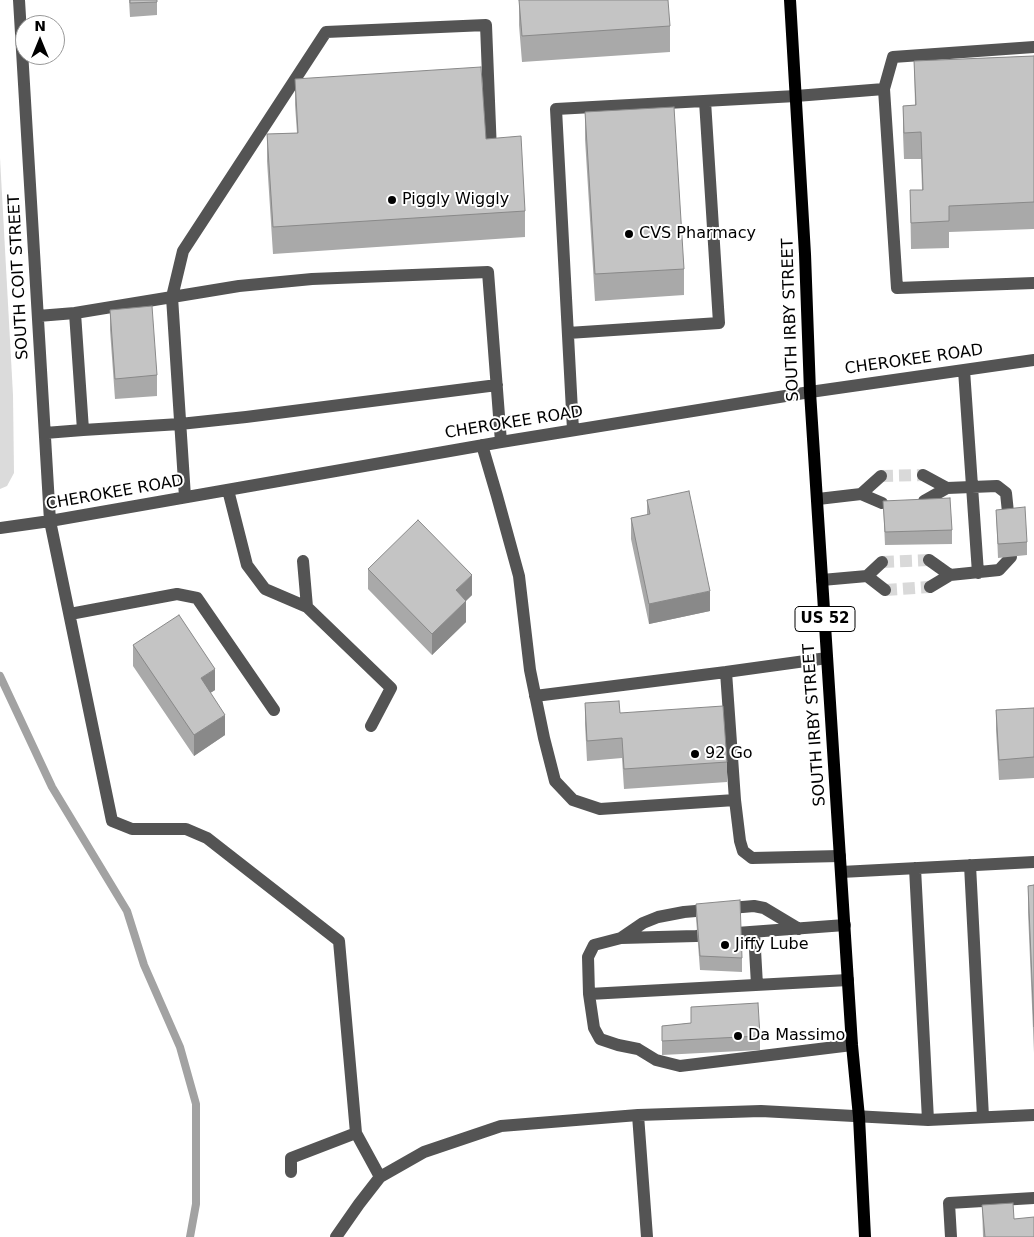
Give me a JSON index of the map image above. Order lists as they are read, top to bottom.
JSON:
{
  "streets": {
    "main road": ["SOUTH IRBY STREET", "US 52"],
    "street": ["SOUTH COIT STREET", "CHEROKEE ROAD"]
  },
  "crossings": [
    ["SOUTH COIT STREET", "CHEROKEE ROAD"],
    ["SOUTH IRBY STREET", "CHEROKEE ROAD"]
  ],
  "places": [
    "Piggly Wiggly",
    "CVS Pharmacy",
    "92 Go",
    "Jiffy Lube",
    "Da Massimo"
  ],
  "north": "top"
}
